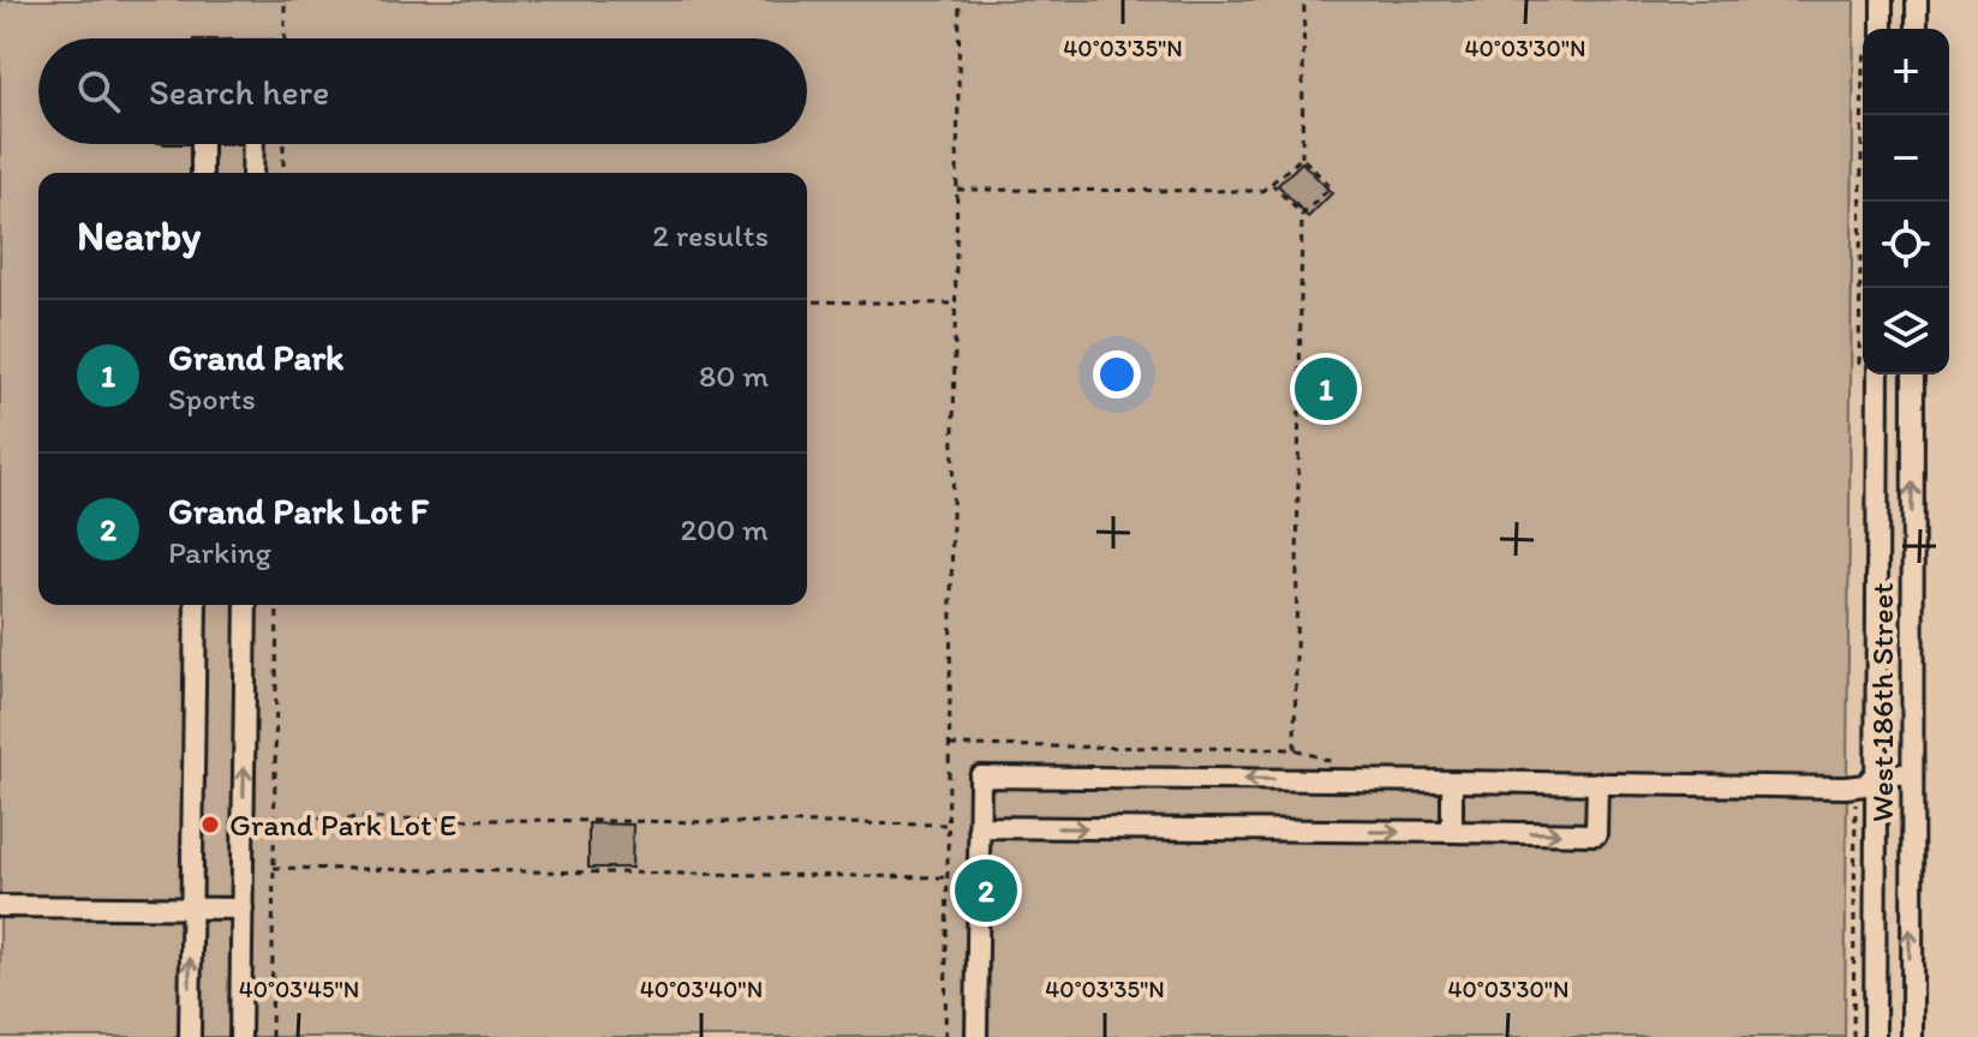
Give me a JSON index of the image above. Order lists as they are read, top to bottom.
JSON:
{
  "streets": {
    "street": ["West 186th Street"]
  },
  "places": ["Grand Park Lot E"],
  "page": {
    "map_buttons": ["+", "−"],
    "search": "Search here",
    "heading": ["Nearby", "2 results"],
    "list": [
      {
        "mark": "1",
        "name": "Grand Park",
        "note": "Sports",
        "value": "80 m"
      },
      {
        "mark": "2",
        "name": "Grand Park Lot F",
        "note": "Parking",
        "value": "200 m"
      }
    ],
    "pins": ["1", "2"]
  },
  "coordinates": [
    "40°03'35\"N",
    "40°03'30\"N",
    "40°03'45\"N",
    "40°03'40\"N"
  ]
}
